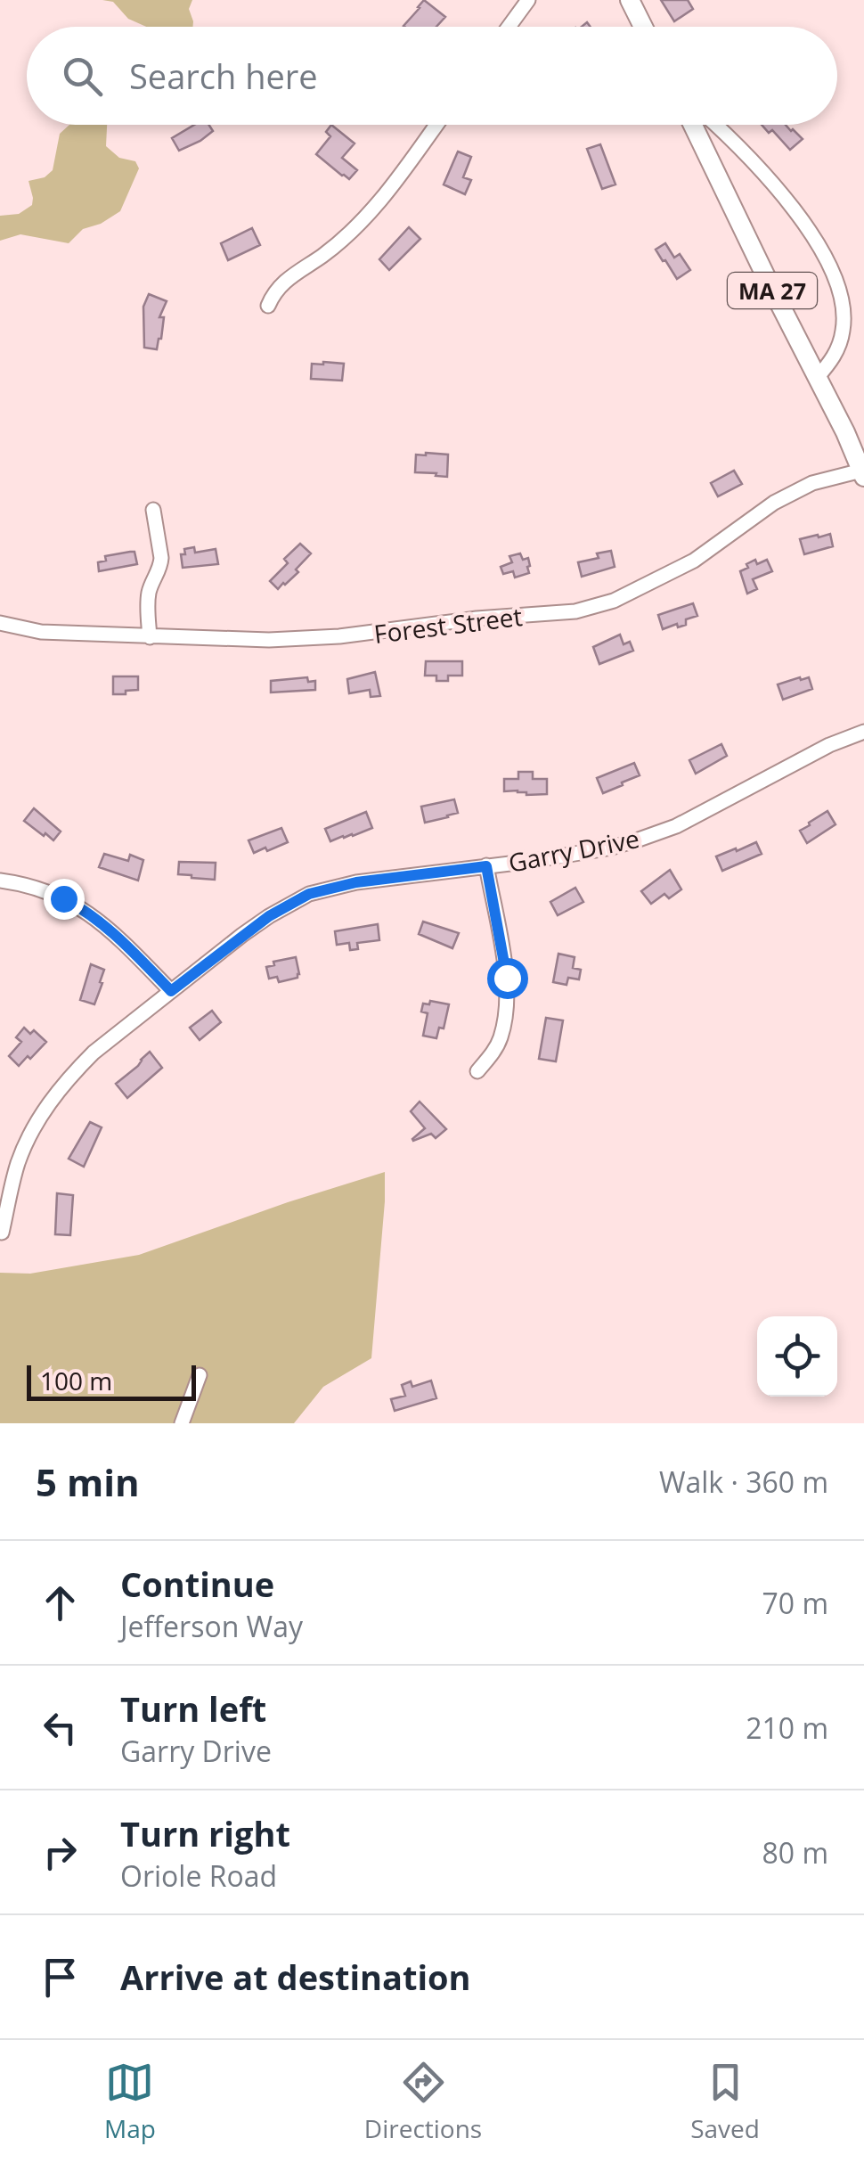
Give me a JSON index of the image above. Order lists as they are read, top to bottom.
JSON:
{
  "streets": {
    "main road": ["MA 27"],
    "street": ["Forest Street", "Garry Drive"]
  },
  "crossings": [
    ["MA 27", "Forest Street"]
  ],
  "scale_bar": "100 m",
  "page": {
    "search": "Search here",
    "scale": "100 m",
    "heading": ["5 min", "Walk · 360 m"],
    "list": [
      ["Continue", "Jefferson Way", "70 m"],
      ["Turn left", "Garry Drive", "210 m"],
      ["Turn right", "Oriole Road", "80 m"],
      "Arrive at destination"
    ],
    "nav": ["Map", "Directions", "Saved"]
  }
}
